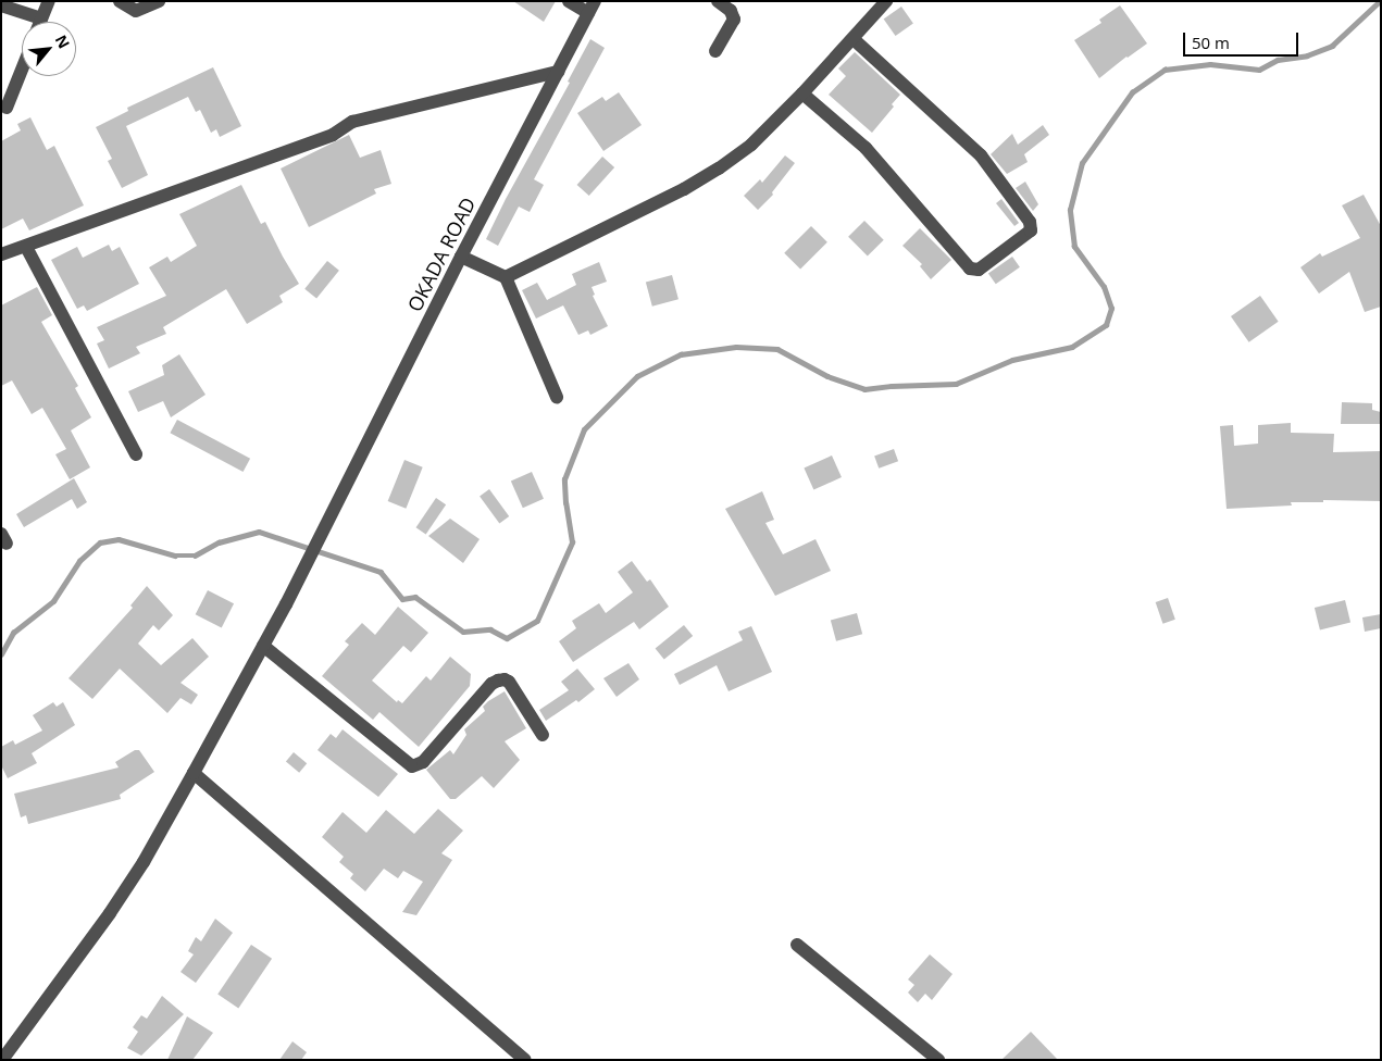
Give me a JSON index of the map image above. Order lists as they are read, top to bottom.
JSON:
{
  "streets": {
    "street": ["OKADA ROAD"]
  },
  "scale_bar": "50 m",
  "north": "top right"
}
